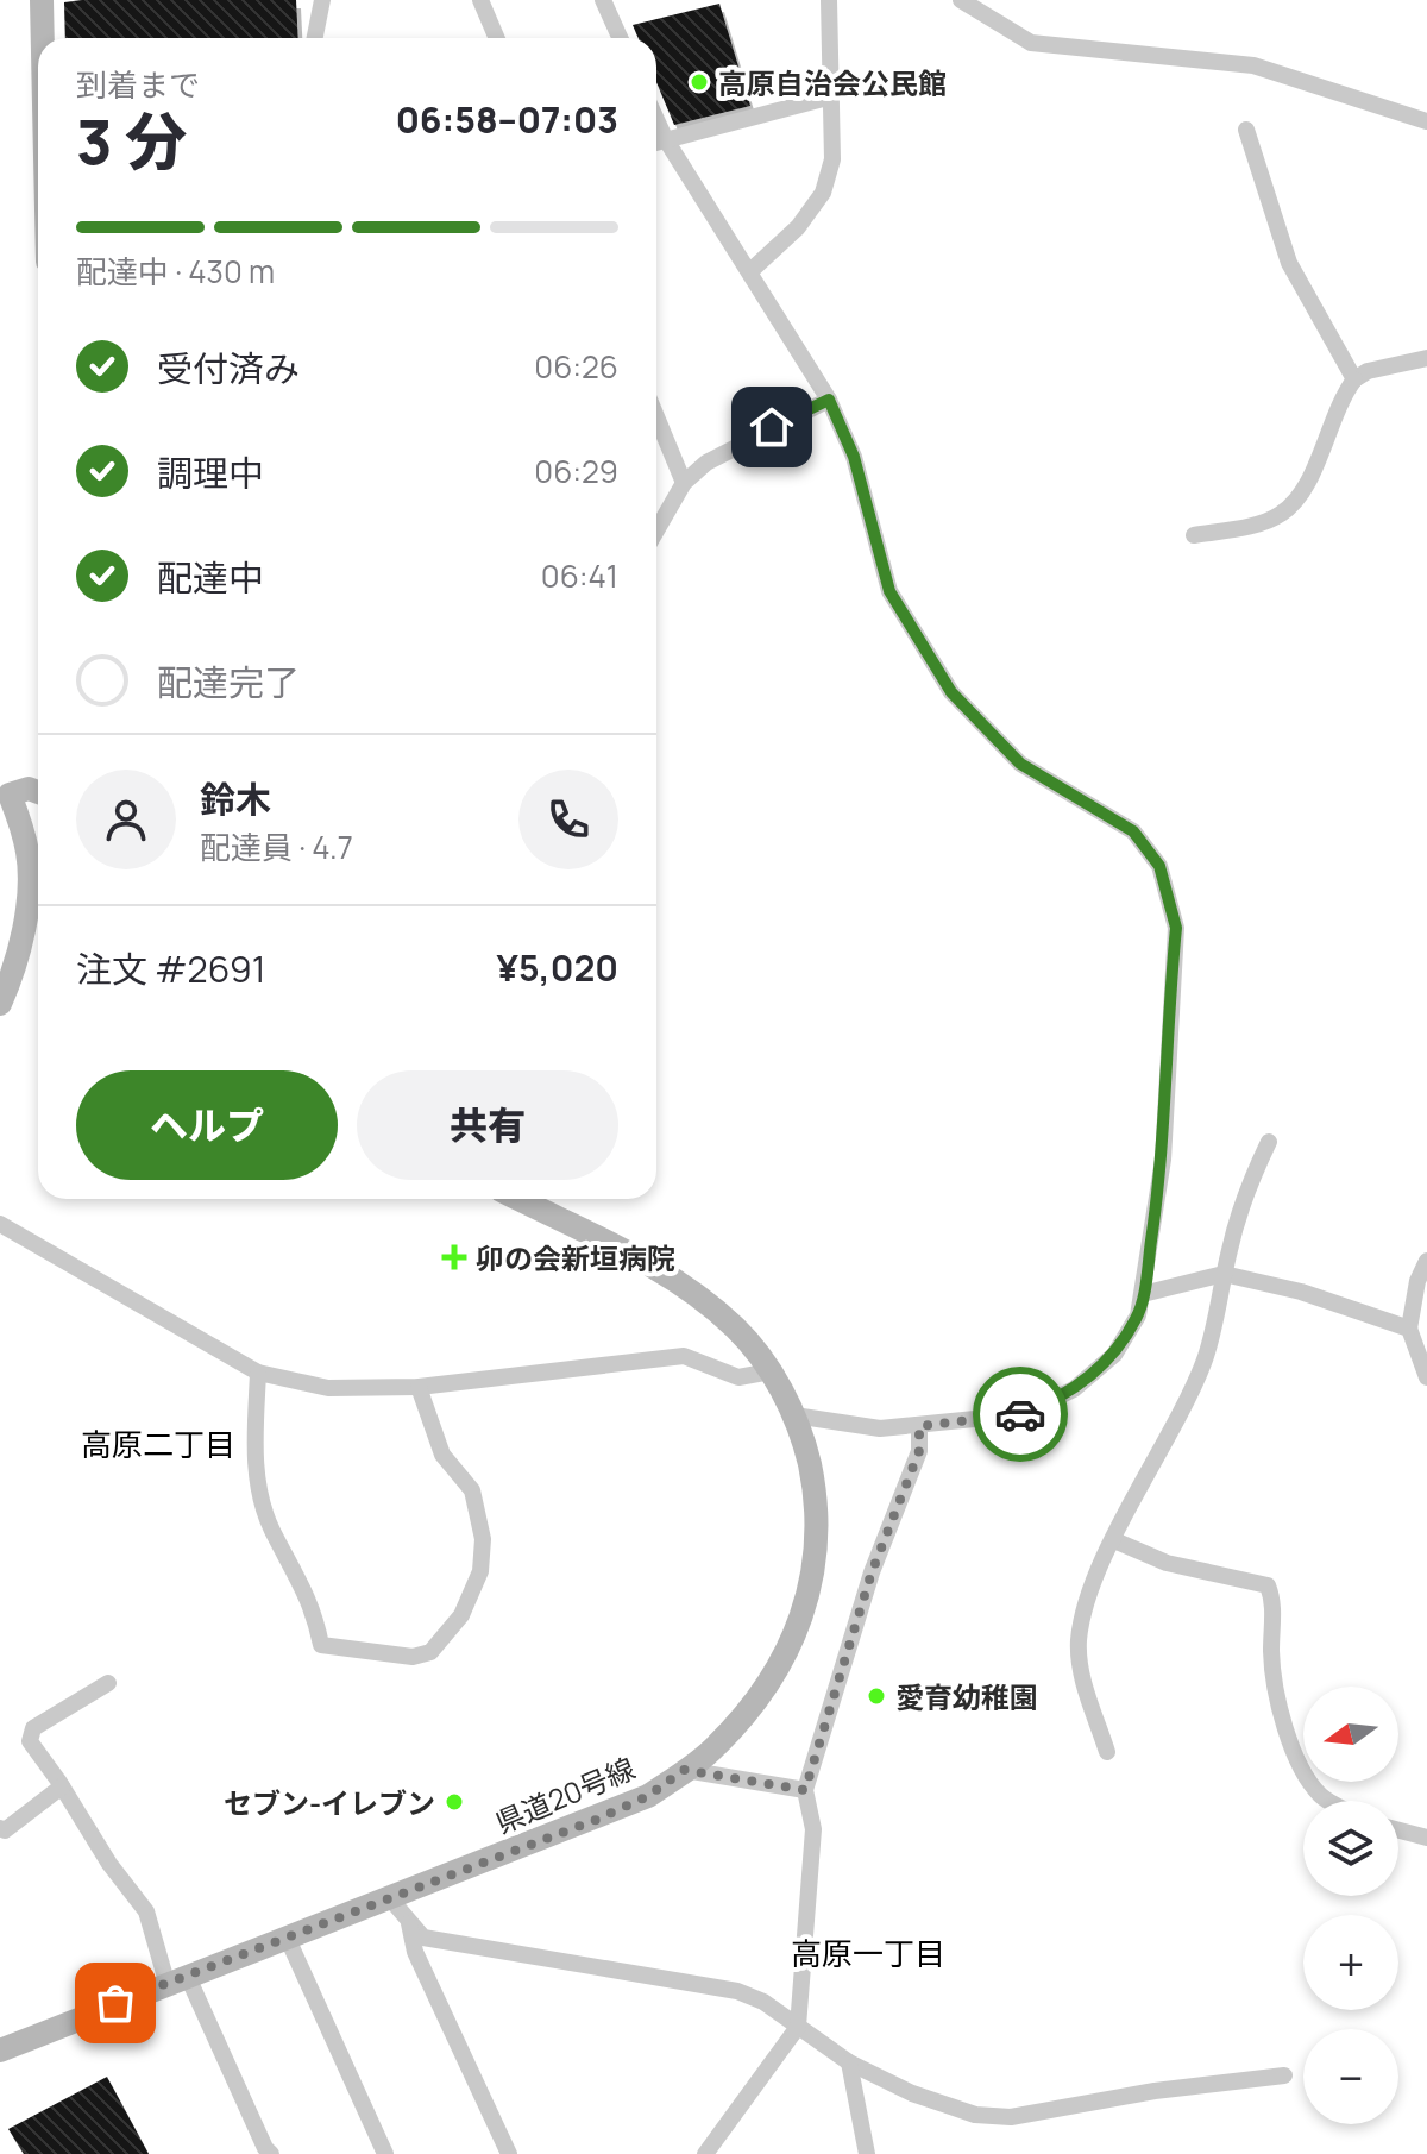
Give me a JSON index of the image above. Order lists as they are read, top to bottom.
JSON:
{
  "streets": {
    "main road": ["県道20号線"]
  },
  "districts": ["高原二丁目", "高原一丁目"],
  "places": {
    "other": ["高原自治会公民館", "愛育幼稚園", "セブン-イレブン"],
    "health": ["卯の会新垣病院"]
  },
  "north": "left",
  "page": {
    "heading": ["3 分", "到着まで", "06:58–07:03"],
    "panel": [
      "鈴木",
      "配達員 · 4.7",
      "注文 #2691",
      "¥5,020"
    ],
    "bar": "配達中 · 430 m",
    "list": [
      ["受付済み", "06:26"],
      ["調理中", "06:29"],
      ["配達中", "06:41"],
      "配達完了"
    ],
    "buttons": ["ヘルプ", "共有"],
    "map_buttons": ["+", "−"]
  }
}
